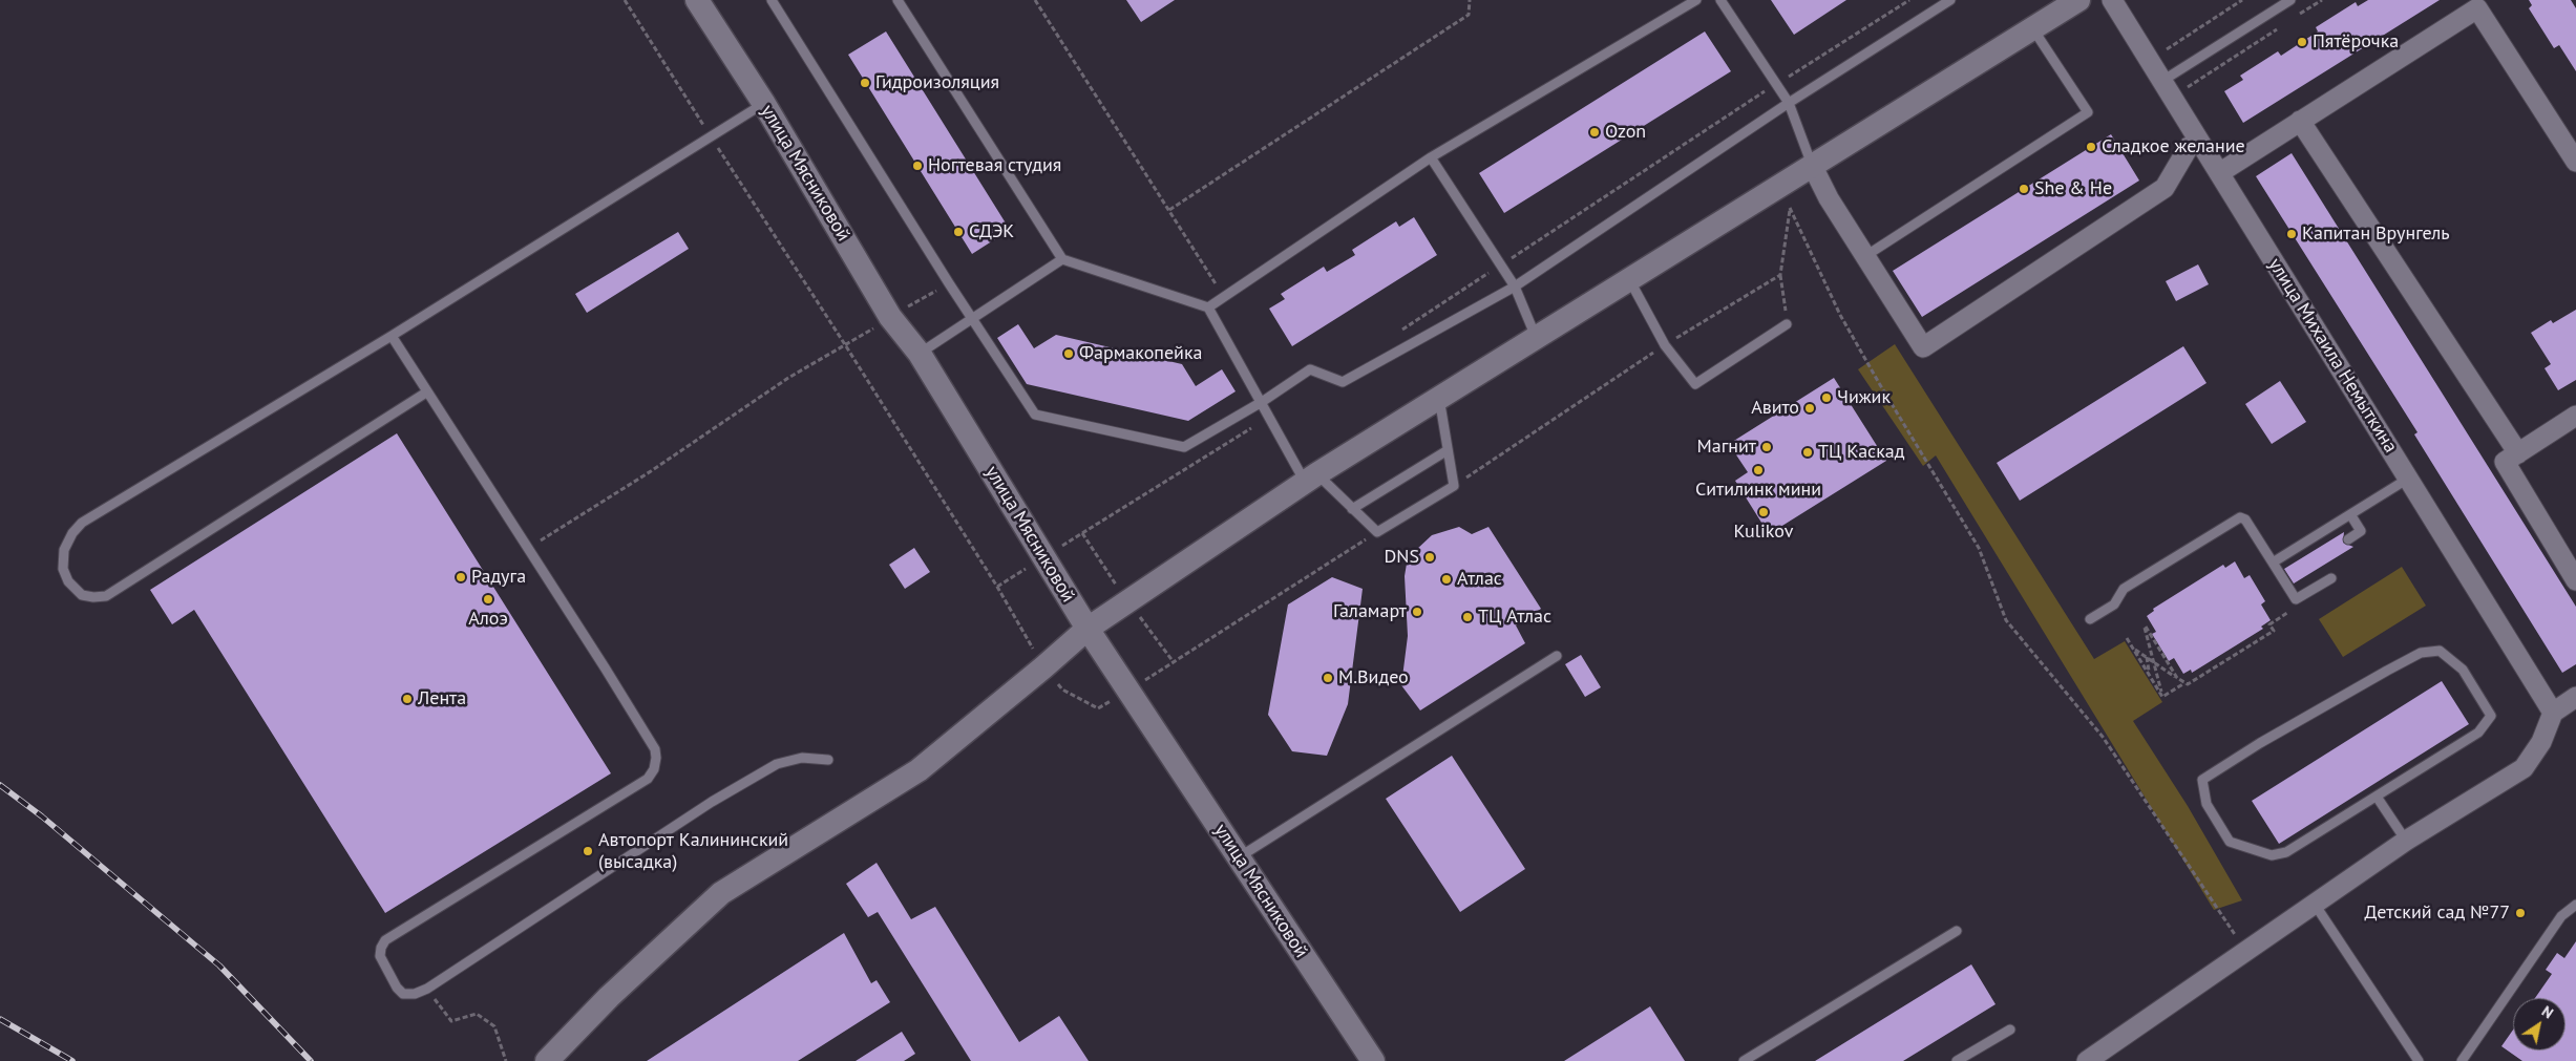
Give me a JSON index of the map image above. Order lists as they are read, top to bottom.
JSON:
{
  "streets": {
    "street": ["улица Мясниковой", "улица Михаила Немыткина"]
  },
  "places": [
    "Пятёрочка",
    "Гидроизоляция",
    "Ozon",
    "Сладкое желание",
    "Ногтевая студия",
    "She & He",
    "СДЭК",
    "Капитан Врунгель",
    "Фармакопейка",
    "Чижик",
    "Авито",
    "Магнит",
    "ТЦ Каскад",
    "Ситилинк мини",
    "Kulikov",
    "DNS",
    "Радуга",
    "Атлас",
    "Алоэ",
    "Галамарт",
    "ТЦ Атлас",
    "М.Видео",
    "Лента",
    "Автопорт Калининский (высадка)",
    "Детский сад №77"
  ],
  "north": "top right"
}
